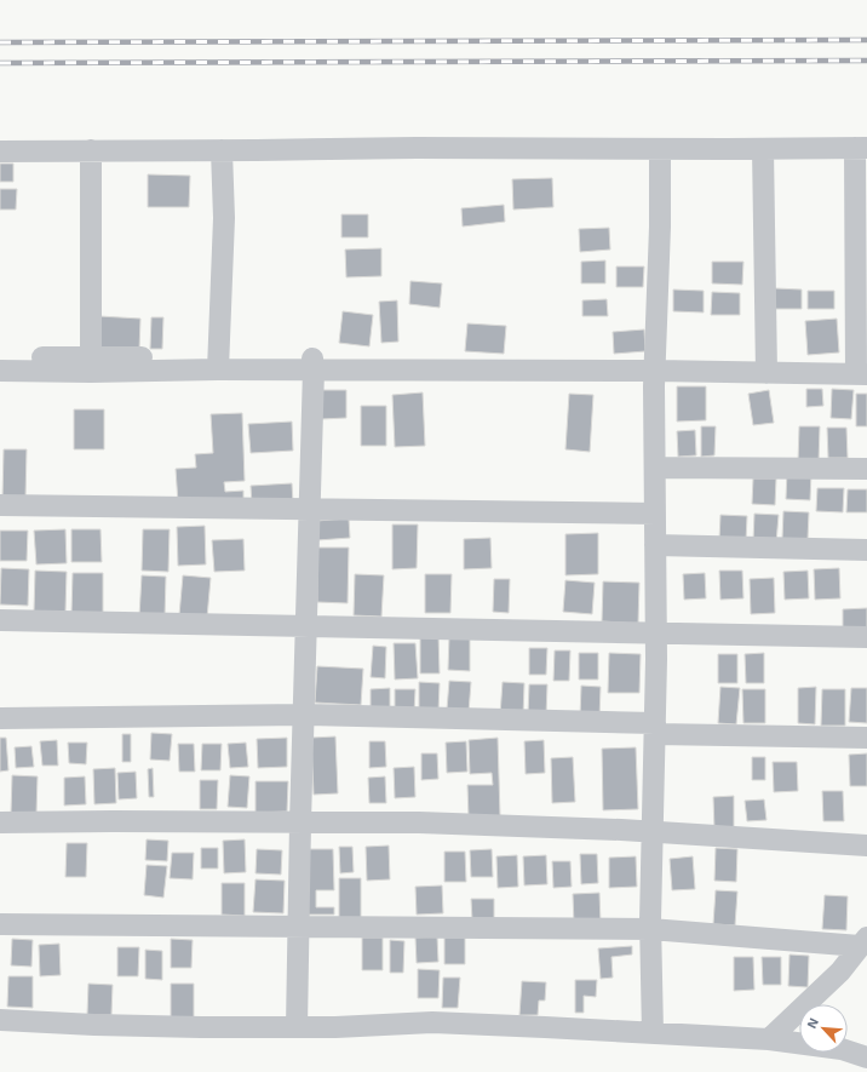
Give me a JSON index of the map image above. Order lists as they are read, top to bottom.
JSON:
{
  "north": "top left"
}
